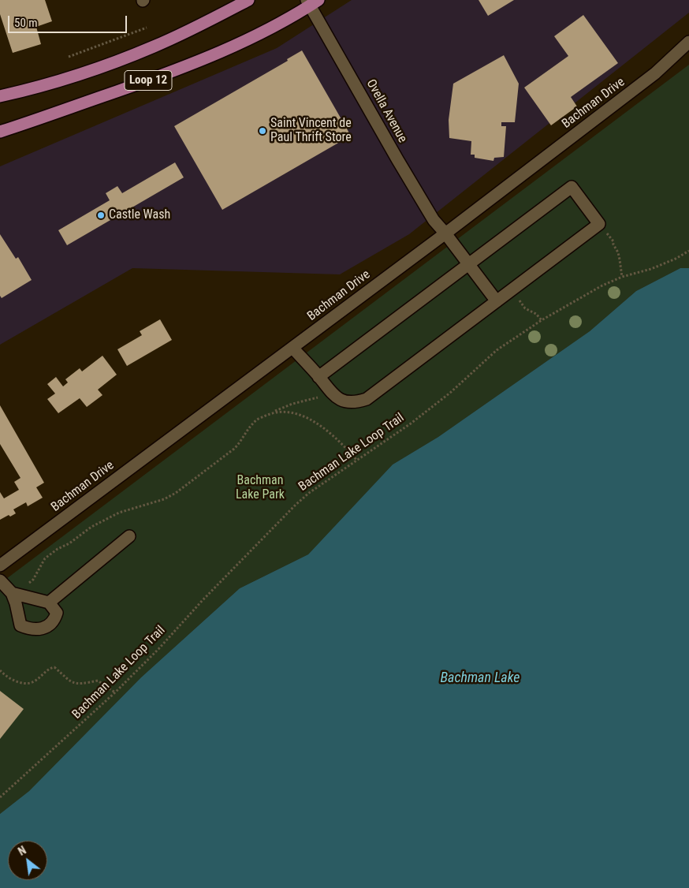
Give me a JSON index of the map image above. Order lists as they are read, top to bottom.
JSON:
{
  "streets": {
    "main road": ["Loop 12"],
    "street": ["Bachman Drive", "Ovella Avenue"],
    "path": ["Bachman Lake Loop Trail"]
  },
  "crossings": [
    ["Loop 12", "Ovella Avenue"],
    ["Bachman Drive", "Ovella Avenue"]
  ],
  "water": ["Bachman Lake"],
  "parks": ["Bachman Lake Park"],
  "places": ["Saint Vincent de Paul Thrift Store", "Castle Wash"],
  "scale_bar": "50 m",
  "north": "top left"
}
